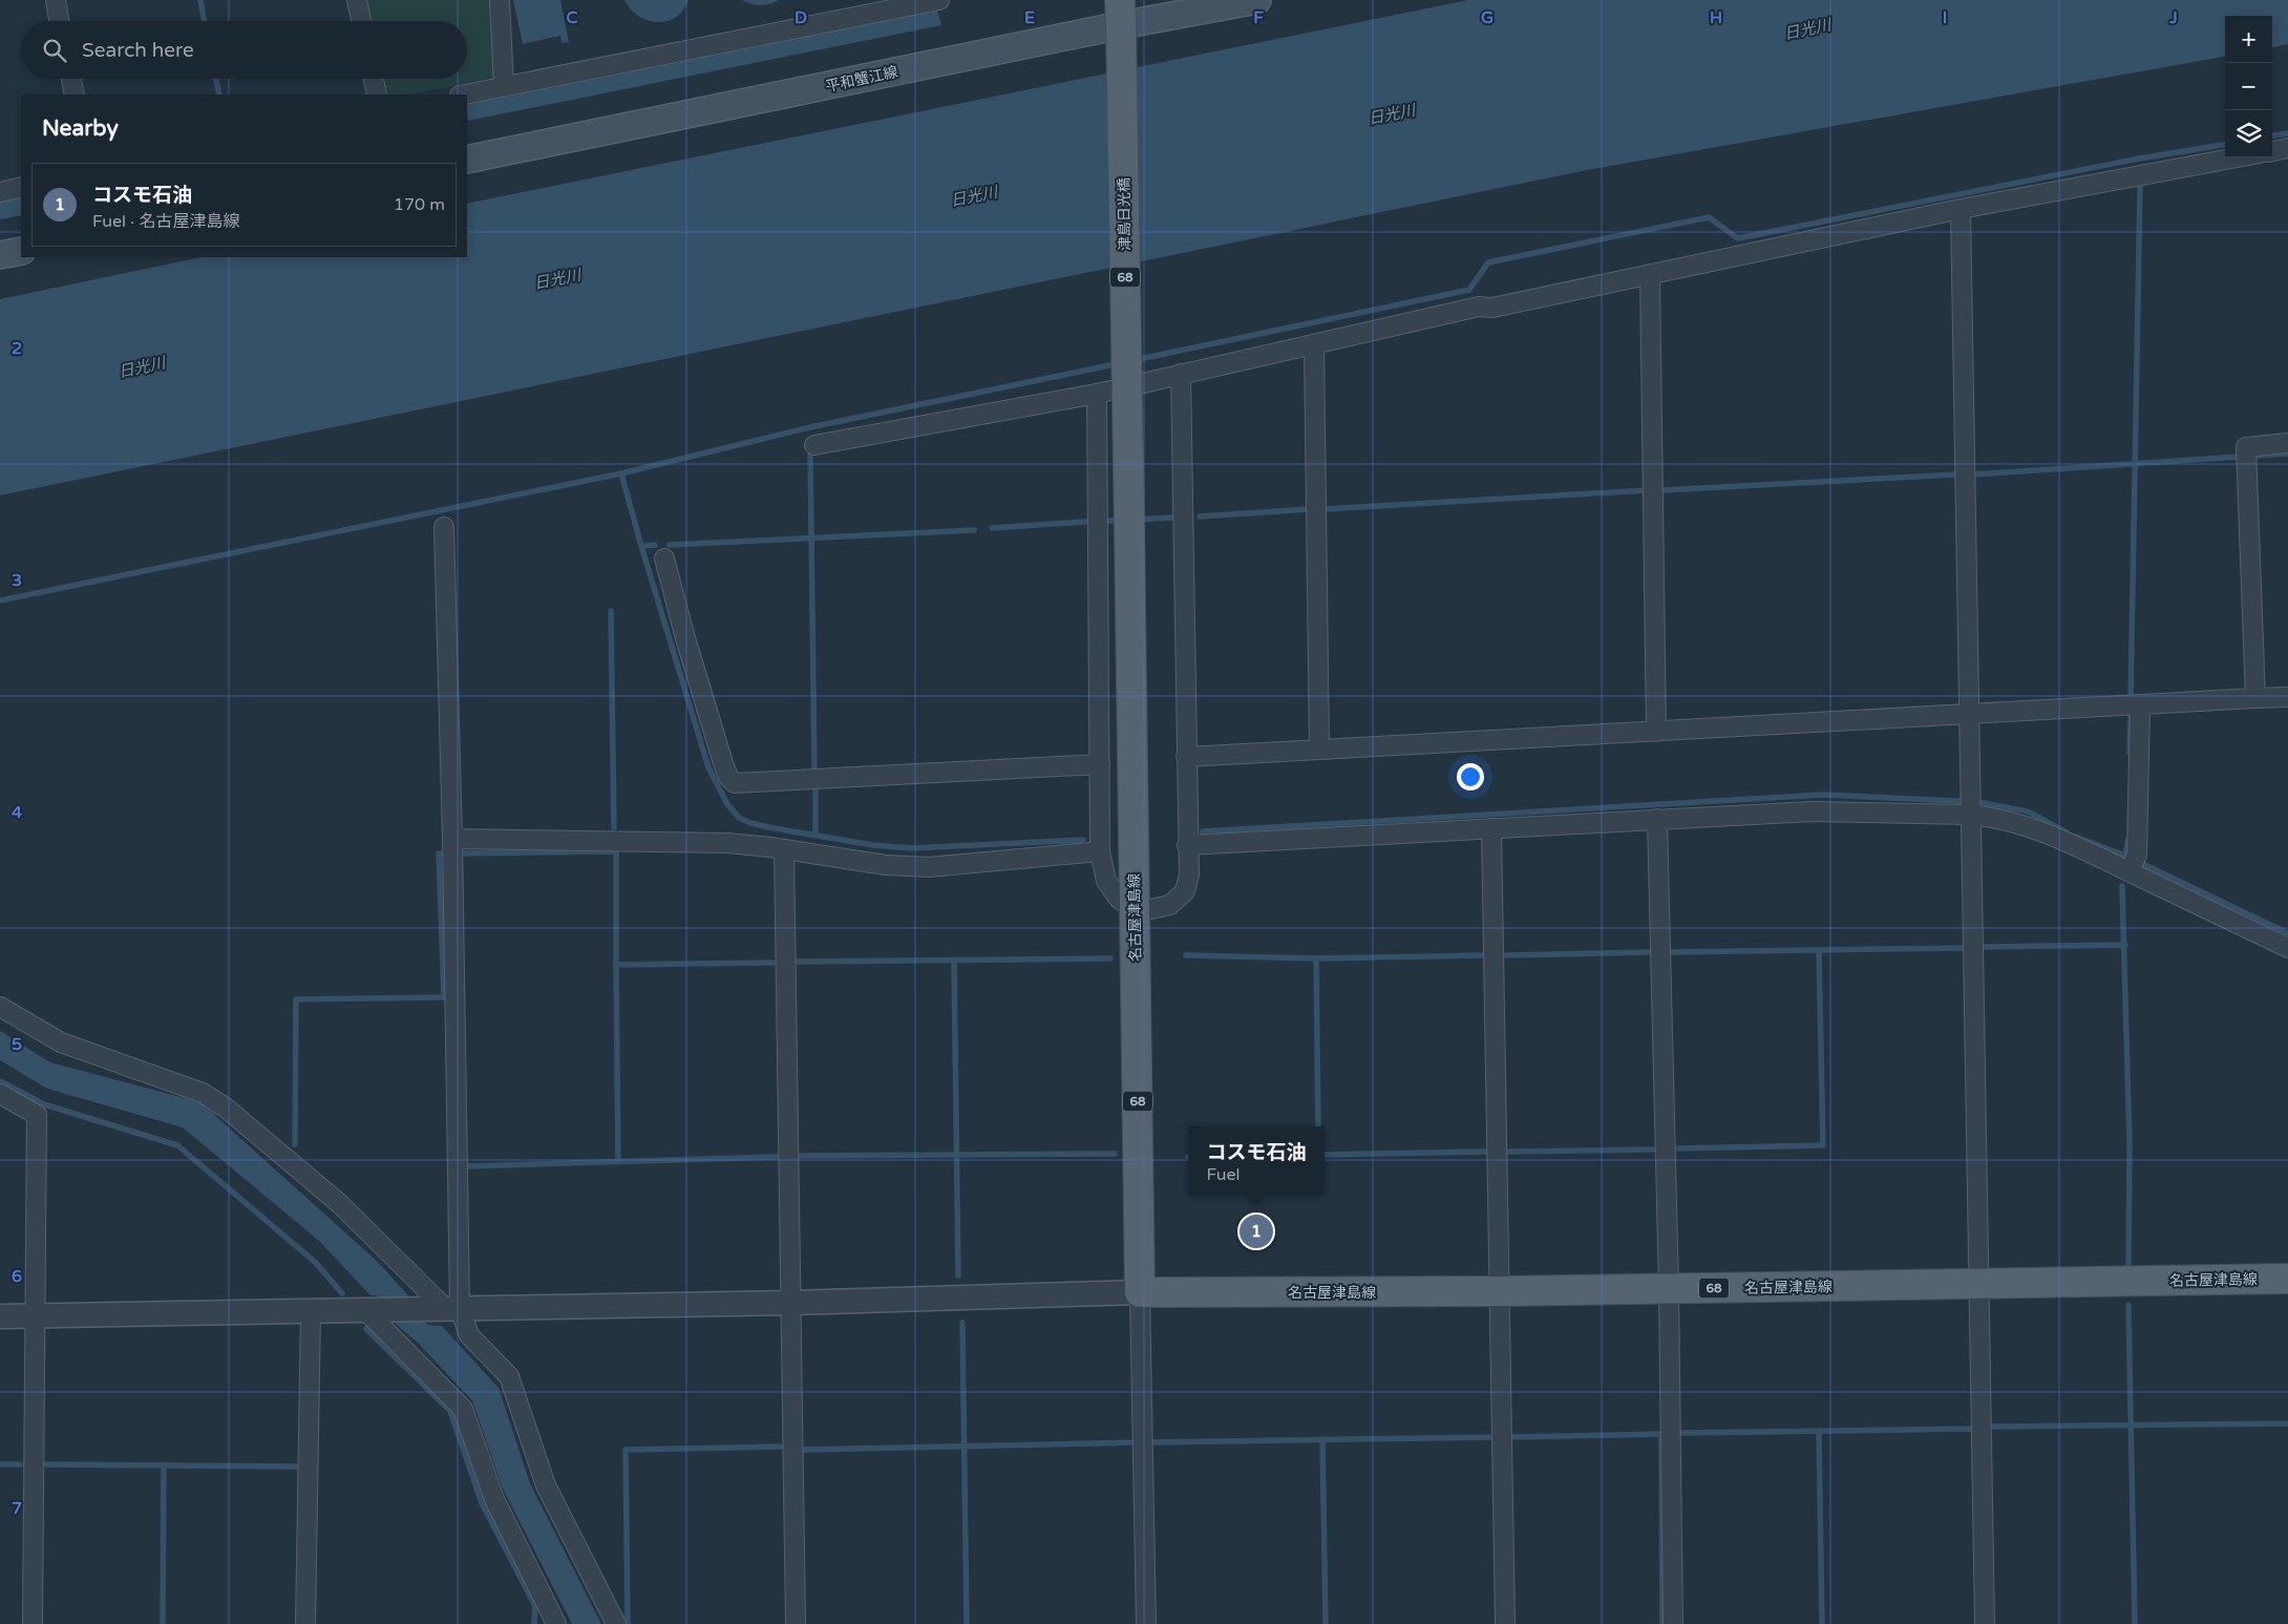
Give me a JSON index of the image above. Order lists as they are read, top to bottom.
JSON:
{
  "streets": {
    "main road": [
      "平和蟹江線",
      "津島日光橋",
      "68",
      "名古屋津島線"
    ]
  },
  "crossings": [
    ["平和蟹江線", "津島日光橋"],
    ["津島日光橋", "名古屋津島線"]
  ],
  "water": ["日光川"],
  "page": {
    "map_buttons": ["+", "−"],
    "search": "Search here",
    "heading": "Nearby",
    "list": [
      {
        "mark": "1",
        "name": "コスモ石油",
        "note": "Fuel · 名古屋津島線",
        "value": "170 m"
      }
    ],
    "popup": ["コスモ石油", "Fuel"],
    "pins": "1"
  },
  "grid": {
    "columns": [
      "C",
      "D",
      "E",
      "F",
      "G",
      "H",
      "I",
      "J"
    ],
    "rows": [
      "2",
      "3",
      "4",
      "5",
      "6",
      "7"
    ]
  }
}
